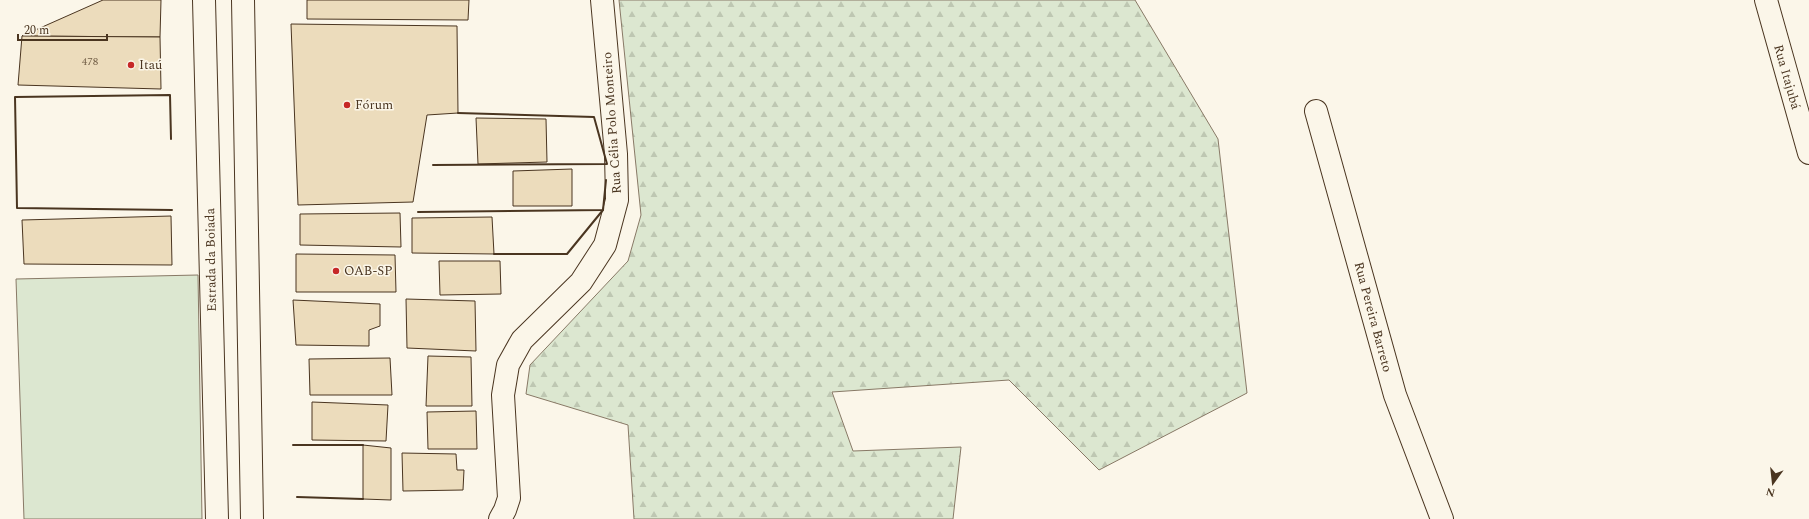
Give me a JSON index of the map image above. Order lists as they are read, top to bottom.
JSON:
{
  "streets": {
    "street": [
      "Rua Itajubá",
      "Rua Célia Polo Monteiro",
      "Estrada da Boiada",
      "Rua Pereira Barreto"
    ]
  },
  "places": ["Itaú", "Fórum", "OAB-SP"],
  "house_numbers": ["478"],
  "scale_bar": "20 m",
  "north": "bottom"
}
